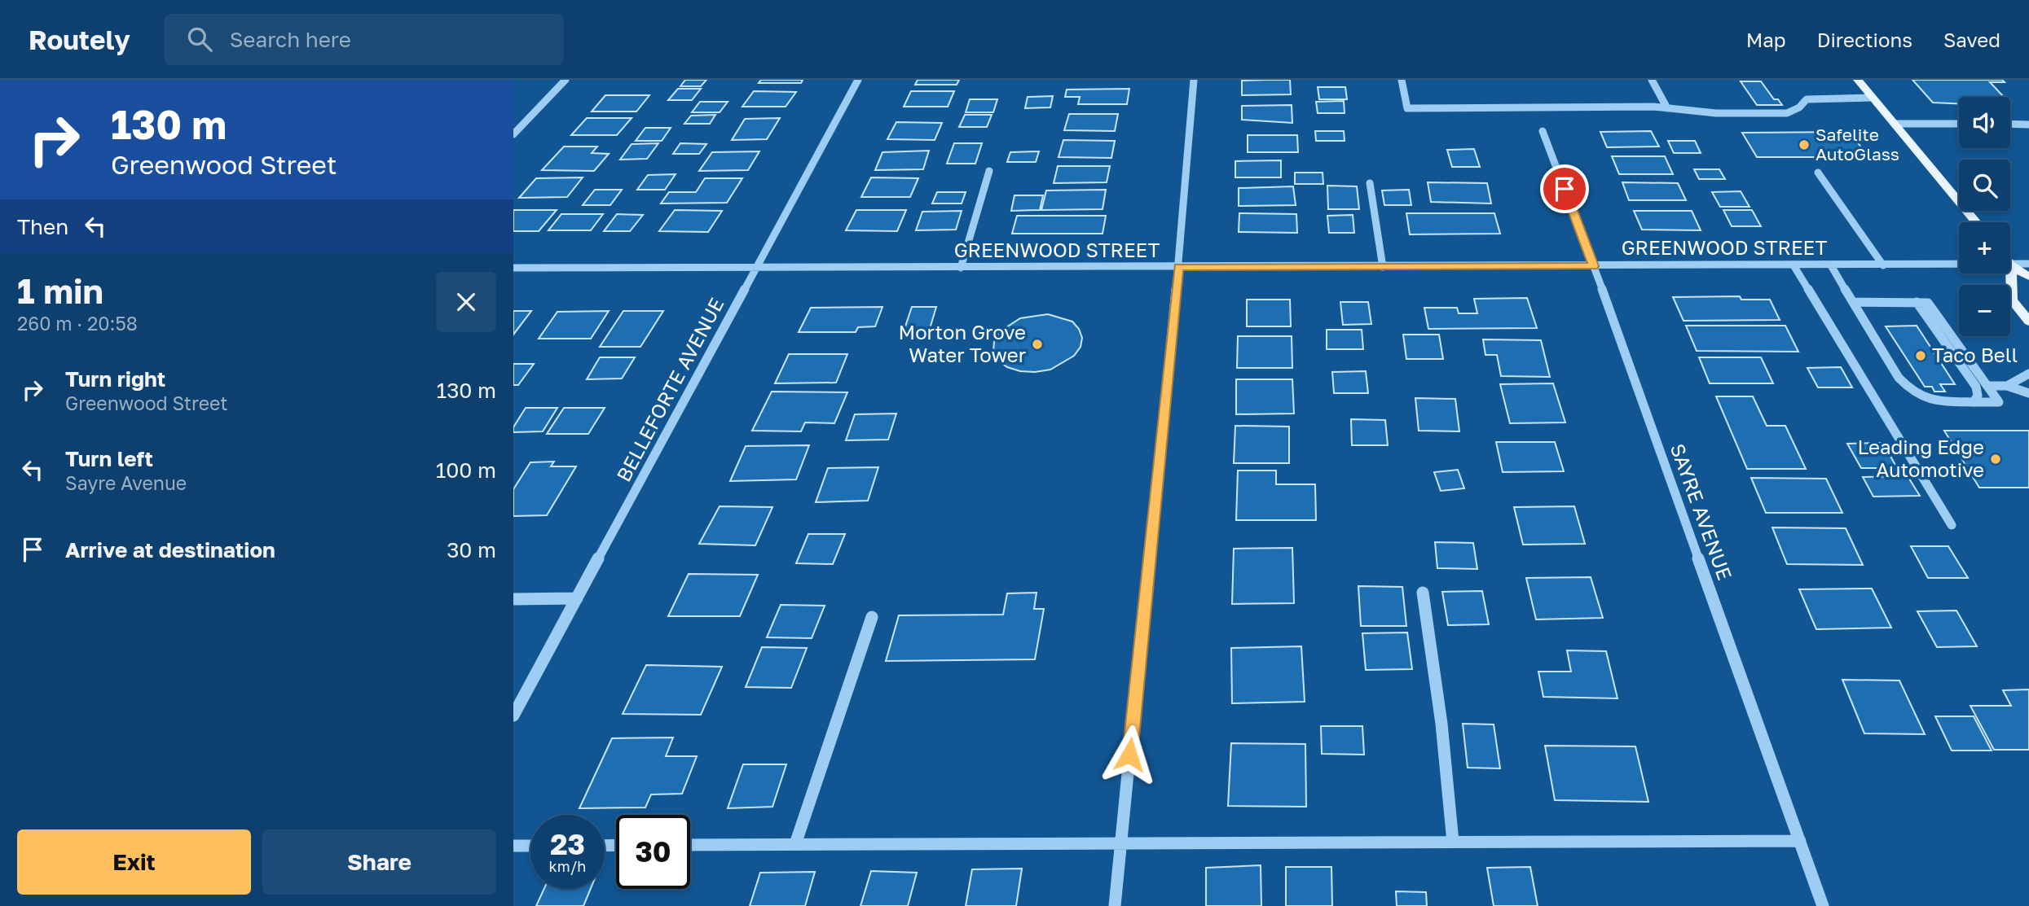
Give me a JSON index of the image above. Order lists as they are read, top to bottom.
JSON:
{
  "streets": {
    "street": ["GREENWOOD STREET", "BELLEFORTE AVENUE", "SAYRE AVENUE"]
  },
  "crossings": [
    ["GREENWOOD STREET", "BELLEFORTE AVENUE"],
    ["GREENWOOD STREET", "SAYRE AVENUE"]
  ],
  "places": [
    "Safelite AutoGlass",
    "Morton Grove Water Tower",
    "Taco Bell",
    "Leading Edge Automotive"
  ],
  "page": {
    "header": "Routely",
    "search": "Search here",
    "nav": ["Map", "Directions", "Saved"],
    "turn": ["130 m", "Greenwood Street"],
    "map_buttons": ["+", "−"],
    "then": "Then",
    "heading": ["1 min", "260 m · 20:58"],
    "list": [
      {
        "name": "Turn right",
        "note": "Greenwood Street",
        "value": "130 m"
      },
      {
        "name": "Turn left",
        "note": "Sayre Avenue",
        "value": "100 m"
      },
      {
        "name": "Arrive at destination",
        "value": "30 m"
      }
    ],
    "speed": "23 km/h",
    "limit": "30",
    "buttons": ["Exit", "Share"]
  }
}
